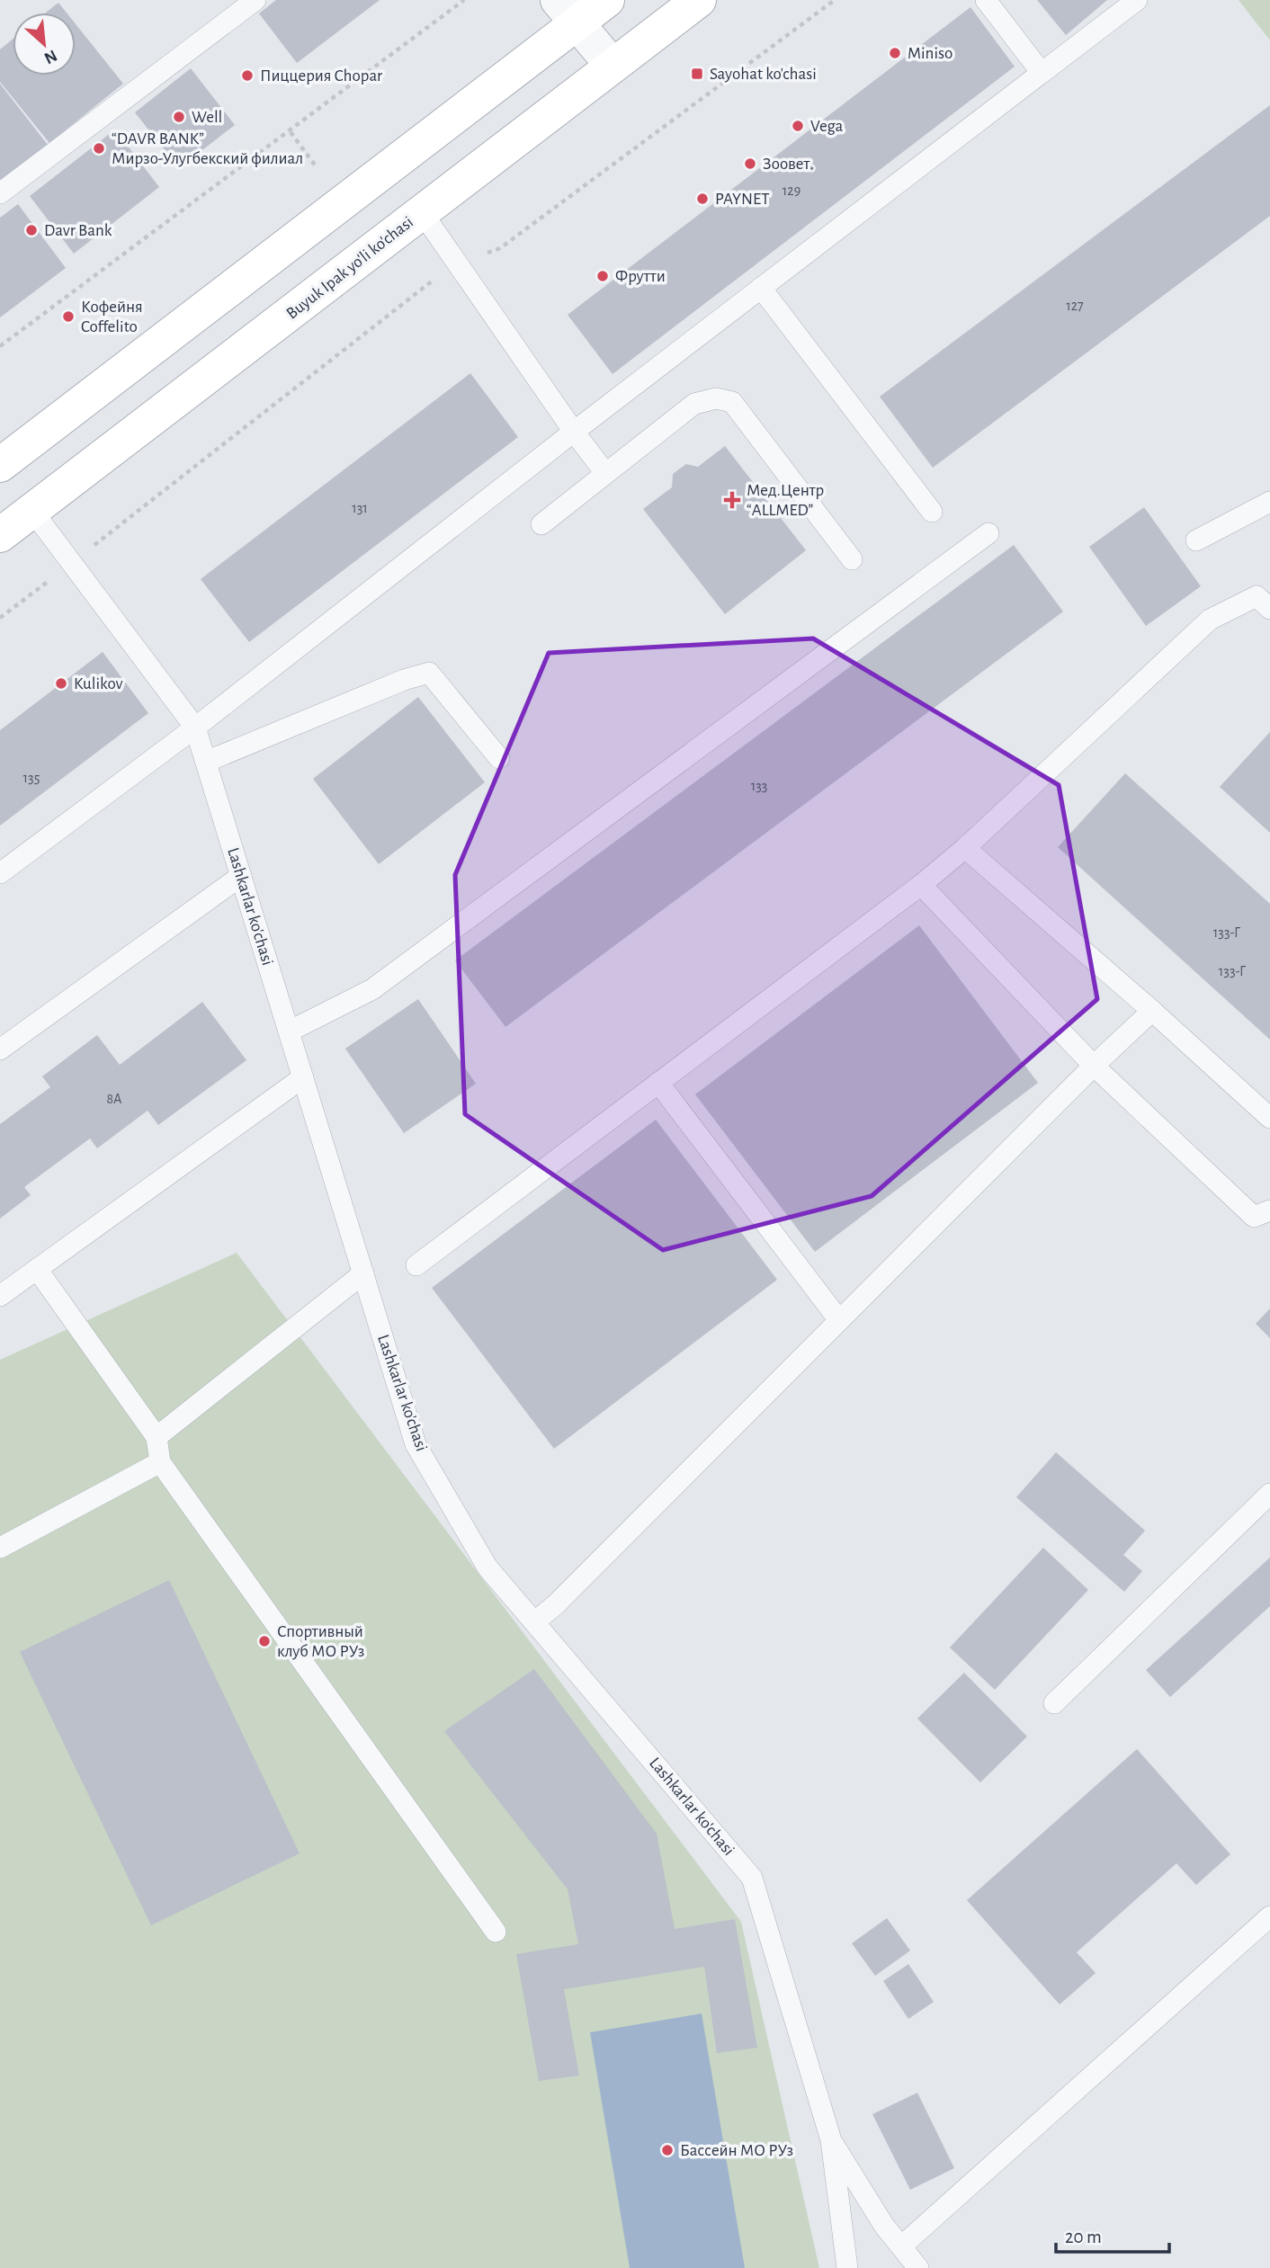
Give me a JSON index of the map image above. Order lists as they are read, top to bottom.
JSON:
{
  "streets": {
    "main road": ["Buyuk Ipak yo'li ko'chasi"],
    "lane": ["Lashkarlar ko'chasi"]
  },
  "crossings": [
    ["Buyuk Ipak yo'li ko'chasi", "Lashkarlar ko'chasi"]
  ],
  "places": {
    "other": [
      "Miniso",
      "Пиццерия Chopar",
      "Well",
      "Vega",
      "“DAVR BANK” Мирзо-Улугбекский филиал",
      "Зоовет.",
      "PAYNET",
      "Davr Bank",
      "Фрутти",
      "Кофейня Coffelito",
      "Kulikov",
      "Спортивный клуб МО РУз",
      "Бассейн МО РУз"
    ],
    "transit": ["Sayohat ko'chasi"],
    "health": ["Мед.Центр “ALLMED”"]
  },
  "house_numbers": [
    "129",
    "127",
    "131",
    "135",
    "133",
    "133-Г",
    "133-Г",
    "8А"
  ],
  "scale_bar": "20 m",
  "north": "bottom right"
}
